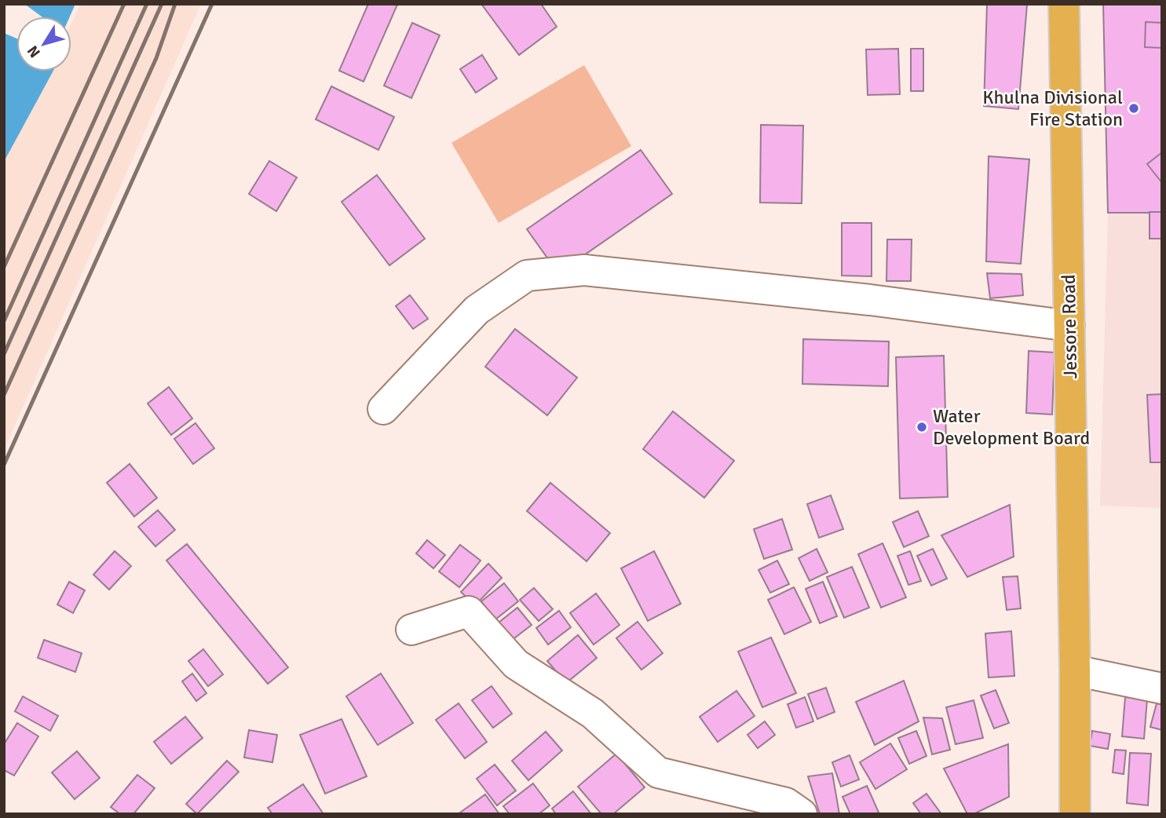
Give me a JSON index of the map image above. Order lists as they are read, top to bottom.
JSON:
{
  "streets": {
    "highway": ["Jessore Road"]
  },
  "places": ["Khulna Divisional Fire Station", "Water Development Board"],
  "north": "bottom left"
}
